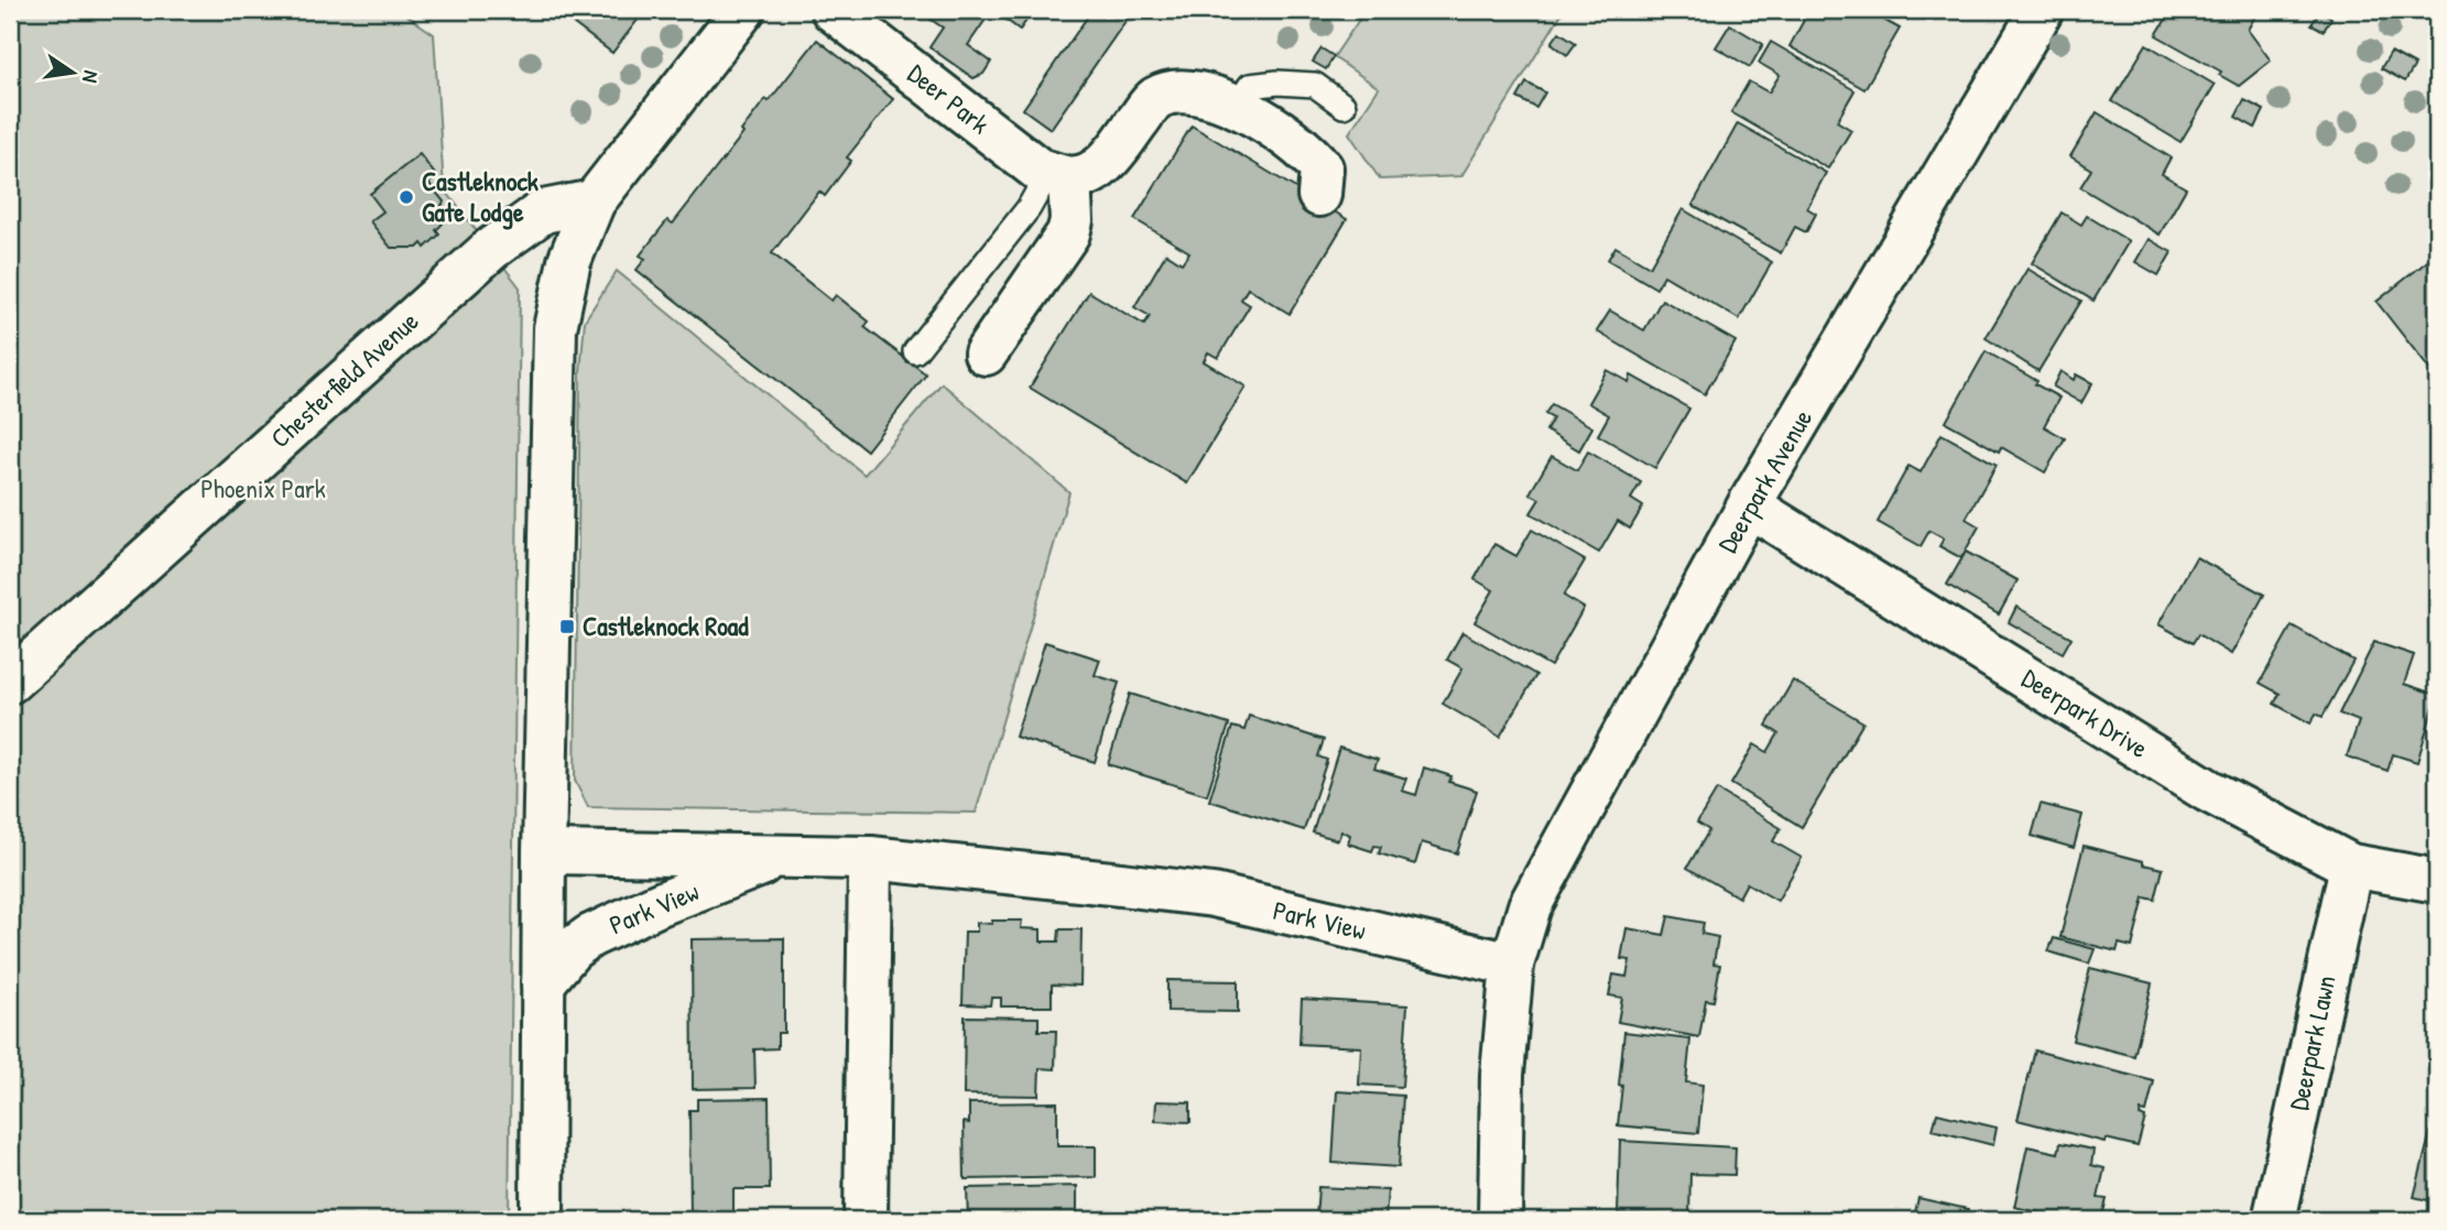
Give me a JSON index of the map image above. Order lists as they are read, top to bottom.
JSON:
{
  "streets": {
    "street": [
      "Deer Park",
      "Chesterfield Avenue",
      "Deerpark Avenue",
      "Deerpark Drive",
      "Park View",
      "Deerpark Lawn"
    ]
  },
  "crossings": [
    ["Deerpark Avenue", "Deerpark Drive"],
    ["Deerpark Avenue", "Park View"],
    ["Deerpark Drive", "Deerpark Lawn"]
  ],
  "parks": ["Phoenix Park"],
  "places": {
    "other": ["Castleknock Gate Lodge"],
    "transit": ["Castleknock Road"]
  },
  "north": "right"
}
